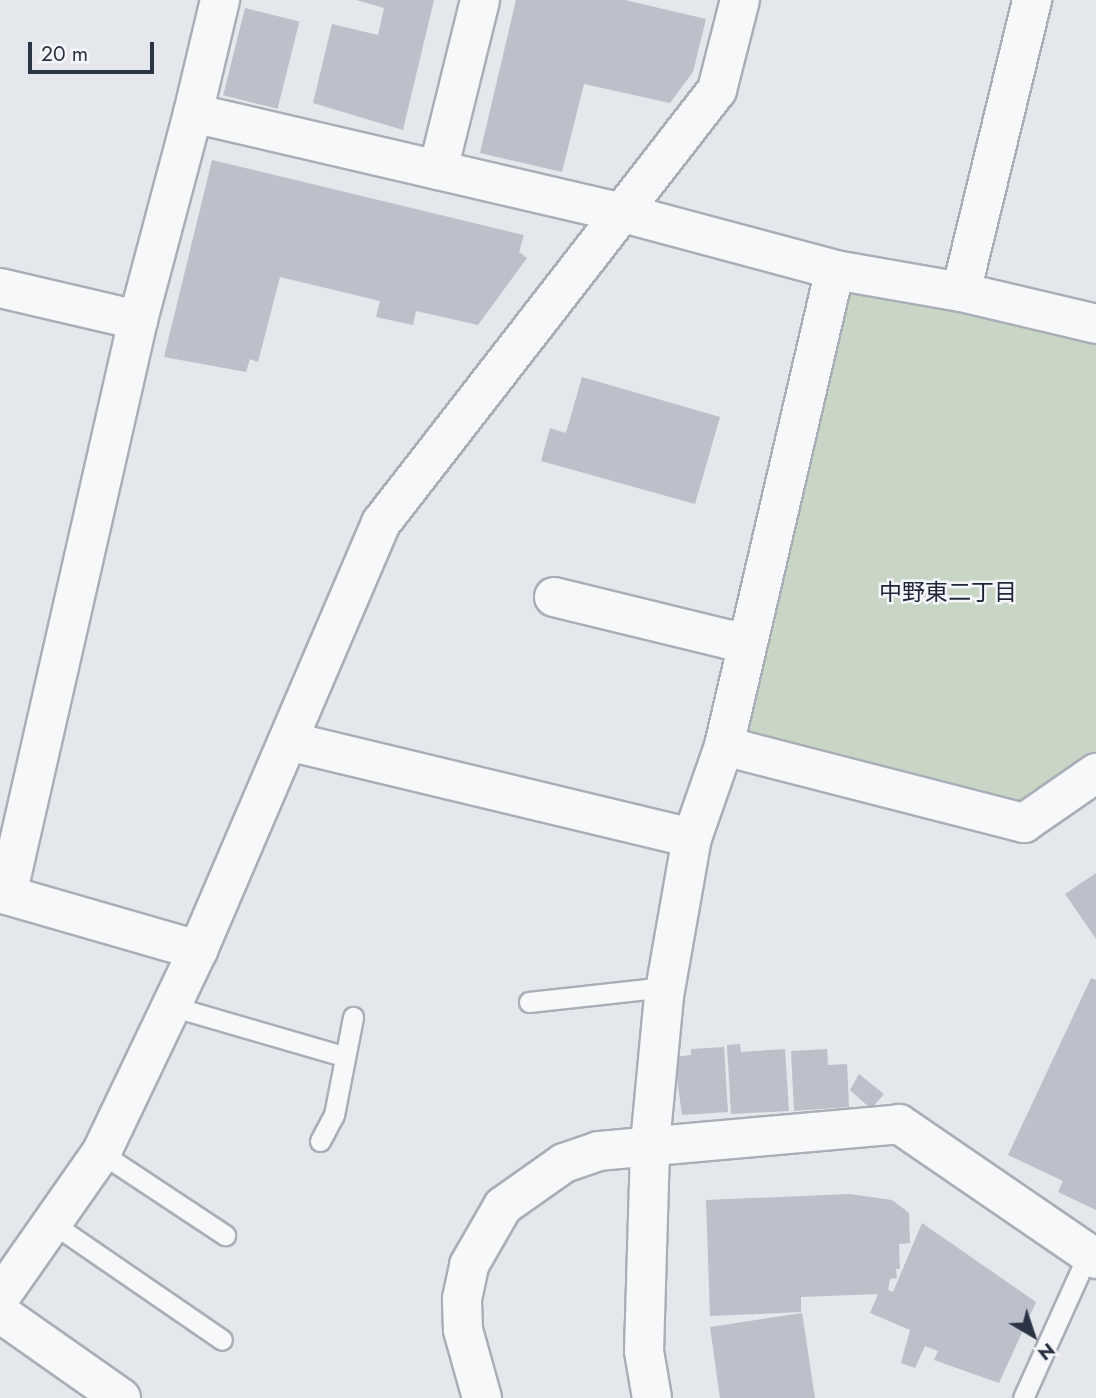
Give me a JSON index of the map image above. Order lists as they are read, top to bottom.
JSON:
{
  "districts": ["中野東二丁目"],
  "scale_bar": "20 m",
  "north": "bottom right"
}
